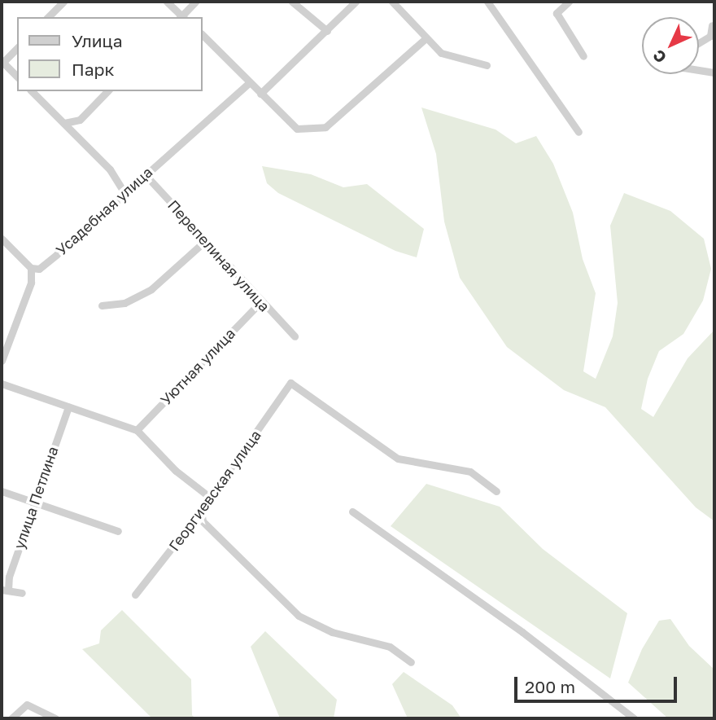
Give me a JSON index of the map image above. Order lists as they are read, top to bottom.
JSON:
{
  "streets": {
    "street": [
      "Усадебная улица",
      "Перепелиная улица",
      "Уютная улица",
      "Георгиевская улица",
      "улица Петлина"
    ]
  },
  "crossings": [
    ["Усадебная улица", "Перепелиная улица"],
    ["Перепелиная улица", "Уютная улица"]
  ],
  "legend": ["Улица", "Парк"],
  "scale_bar": "200 m",
  "north": "bottom left"
}
